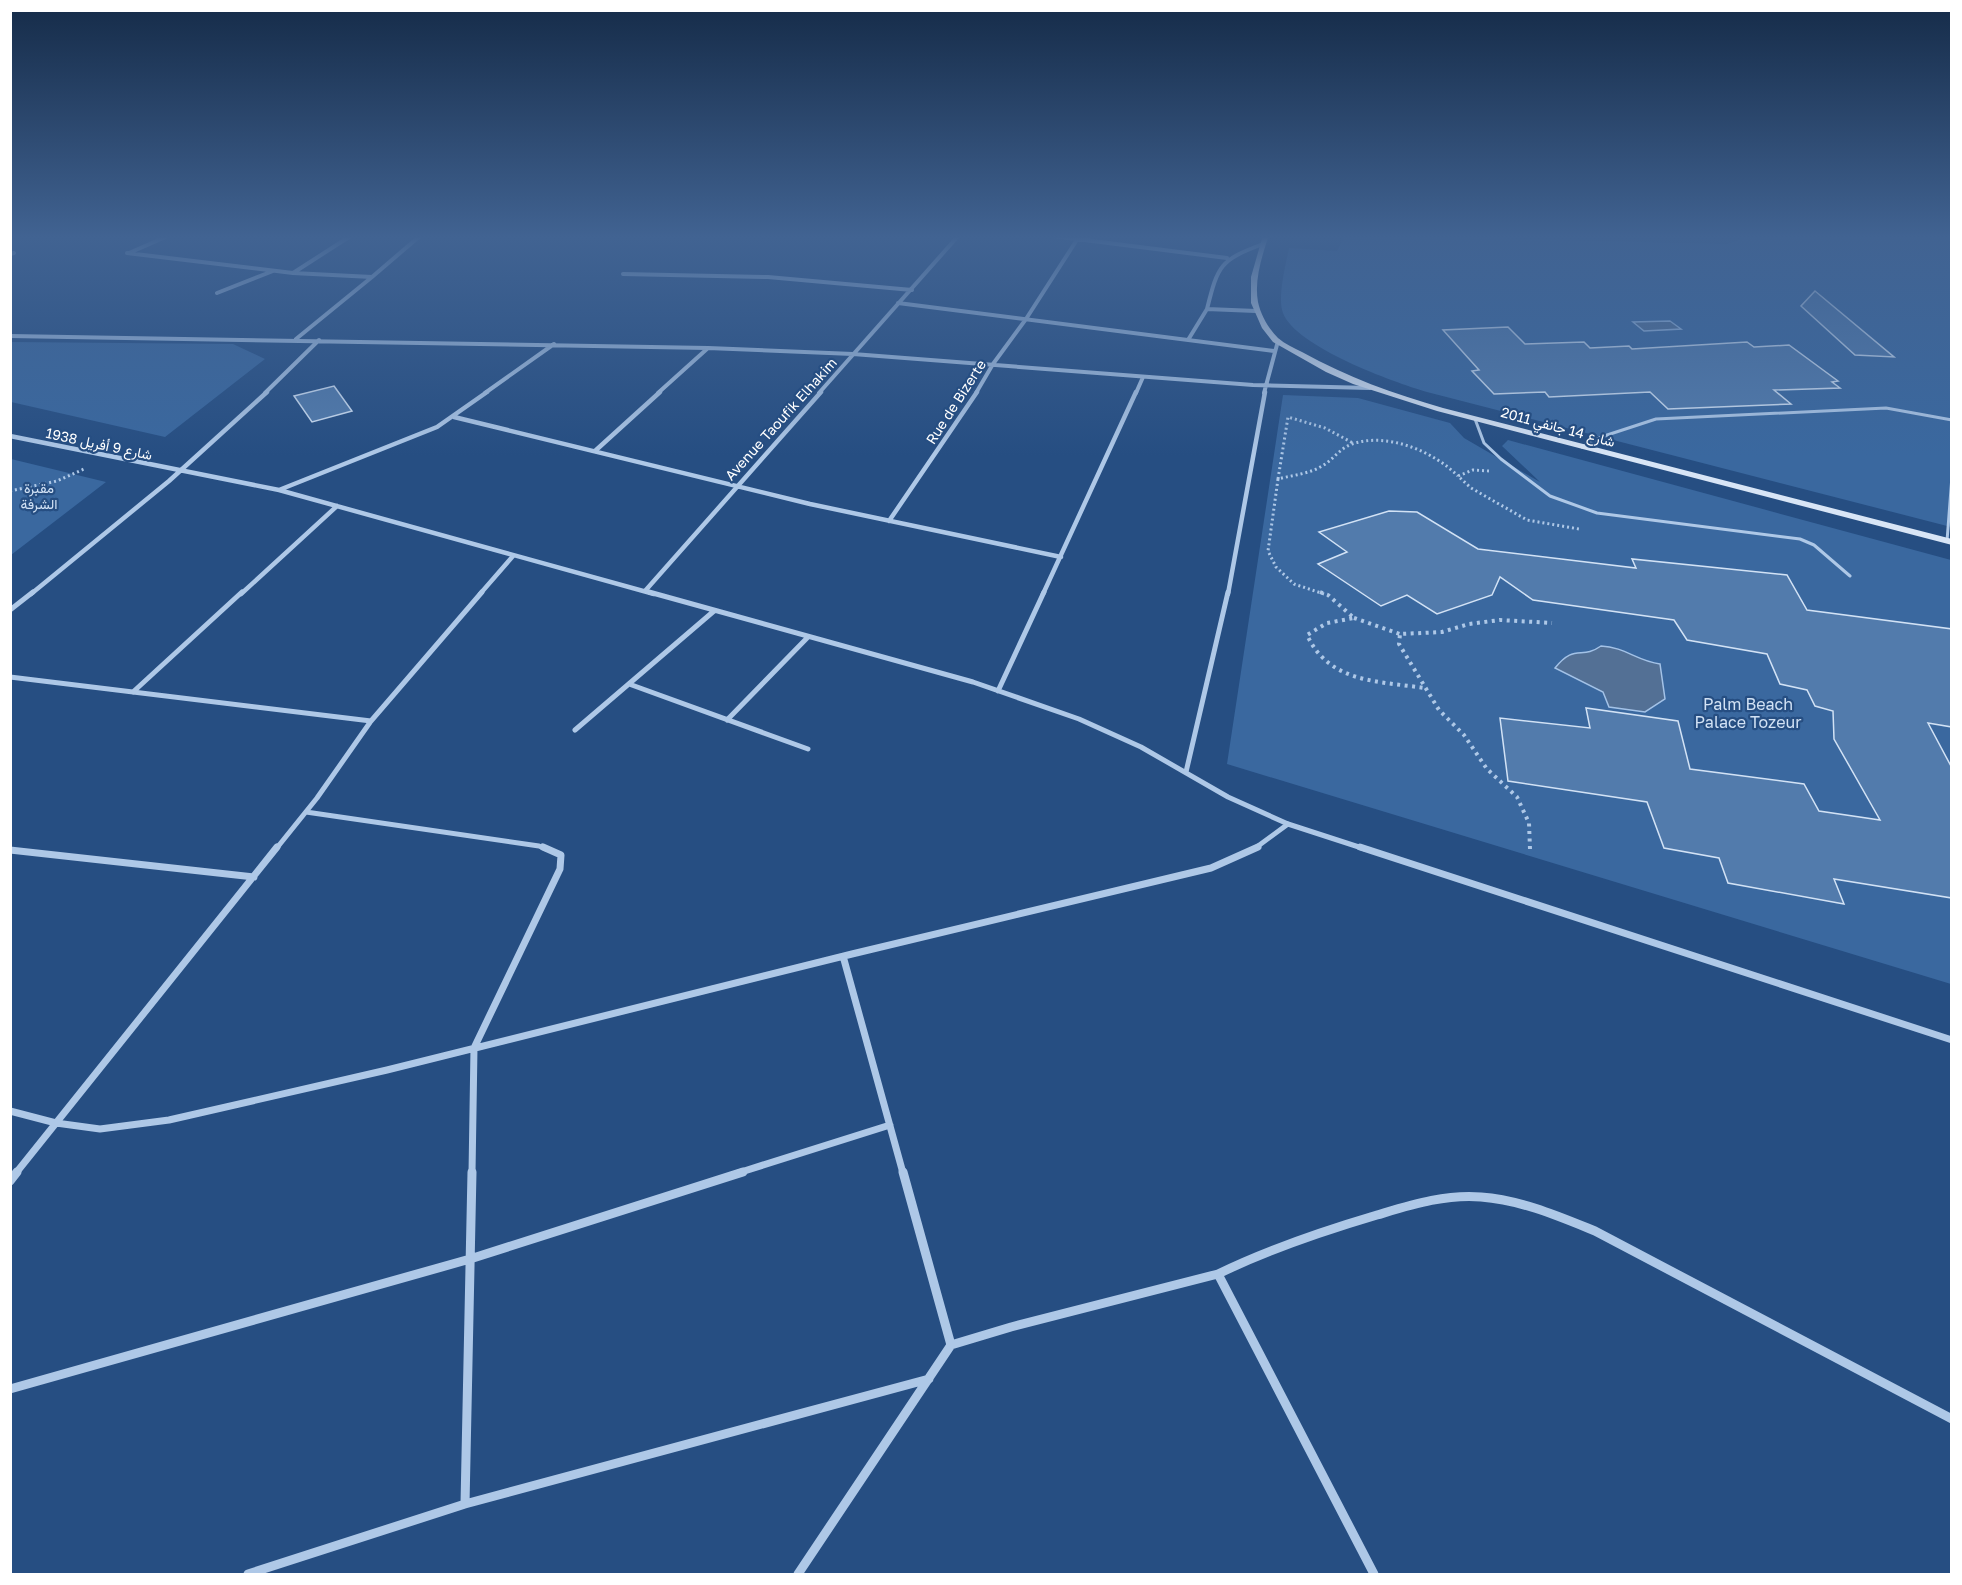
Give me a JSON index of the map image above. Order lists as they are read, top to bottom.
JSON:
{
  "streets": {
    "main road": ["شارع 14 جانفي 2011"],
    "street": ["Rue de Bizerte", "Avenue Taoufik Elhakim", "شارع 9 أفريل 1938"]
  },
  "crossings": [
    ["Avenue Taoufik Elhakim", "شارع 9 أفريل 1938"]
  ],
  "parks": ["مقبرة الشرفة", "Palm Beach Palace Tozeur"]
}
